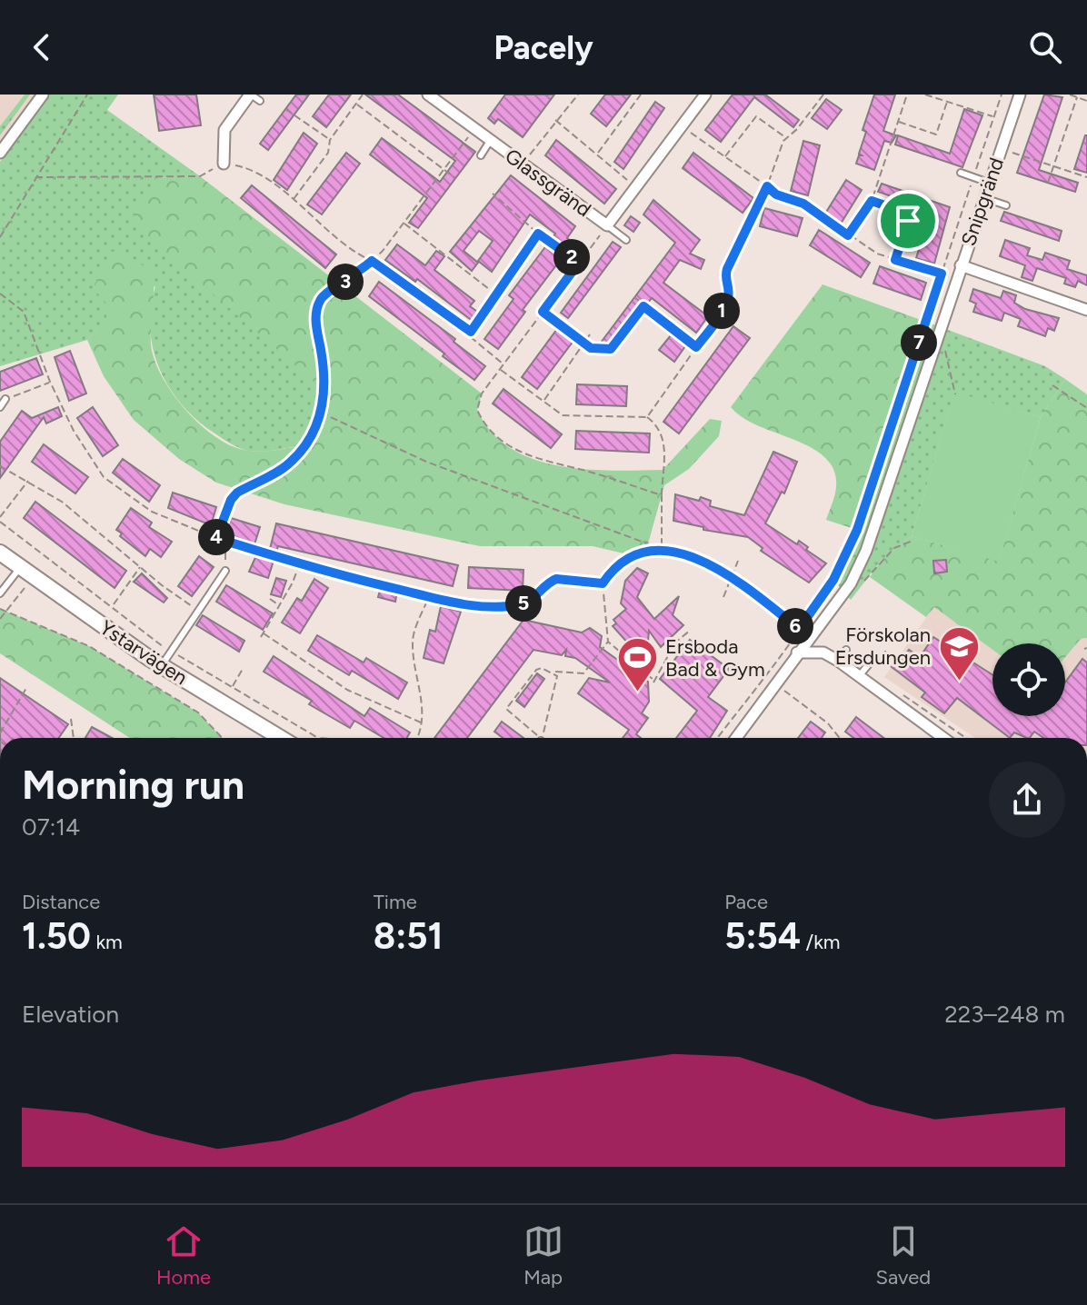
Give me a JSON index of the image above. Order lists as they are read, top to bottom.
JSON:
{
  "streets": {
    "street": ["Glassgränd", "Snipgränd", "Ystarvägen"]
  },
  "places": {
    "school or university": ["Förskolan Ersdungen"],
    "sports": ["Ersboda Bad & Gym"]
  },
  "page": {
    "header": "Pacely",
    "pins": [
      "2",
      "3",
      "1",
      "7",
      "4",
      "5",
      "6"
    ],
    "heading": ["Morning run", "07:14"],
    "stats": [
      ["Distance", "1.50 km"],
      ["Time", "8:51"],
      ["Pace", "5:54 /km"]
    ],
    "chart": ["Elevation", "223–248 m"],
    "tabs": ["Home", "Map", "Saved"]
  }
}
